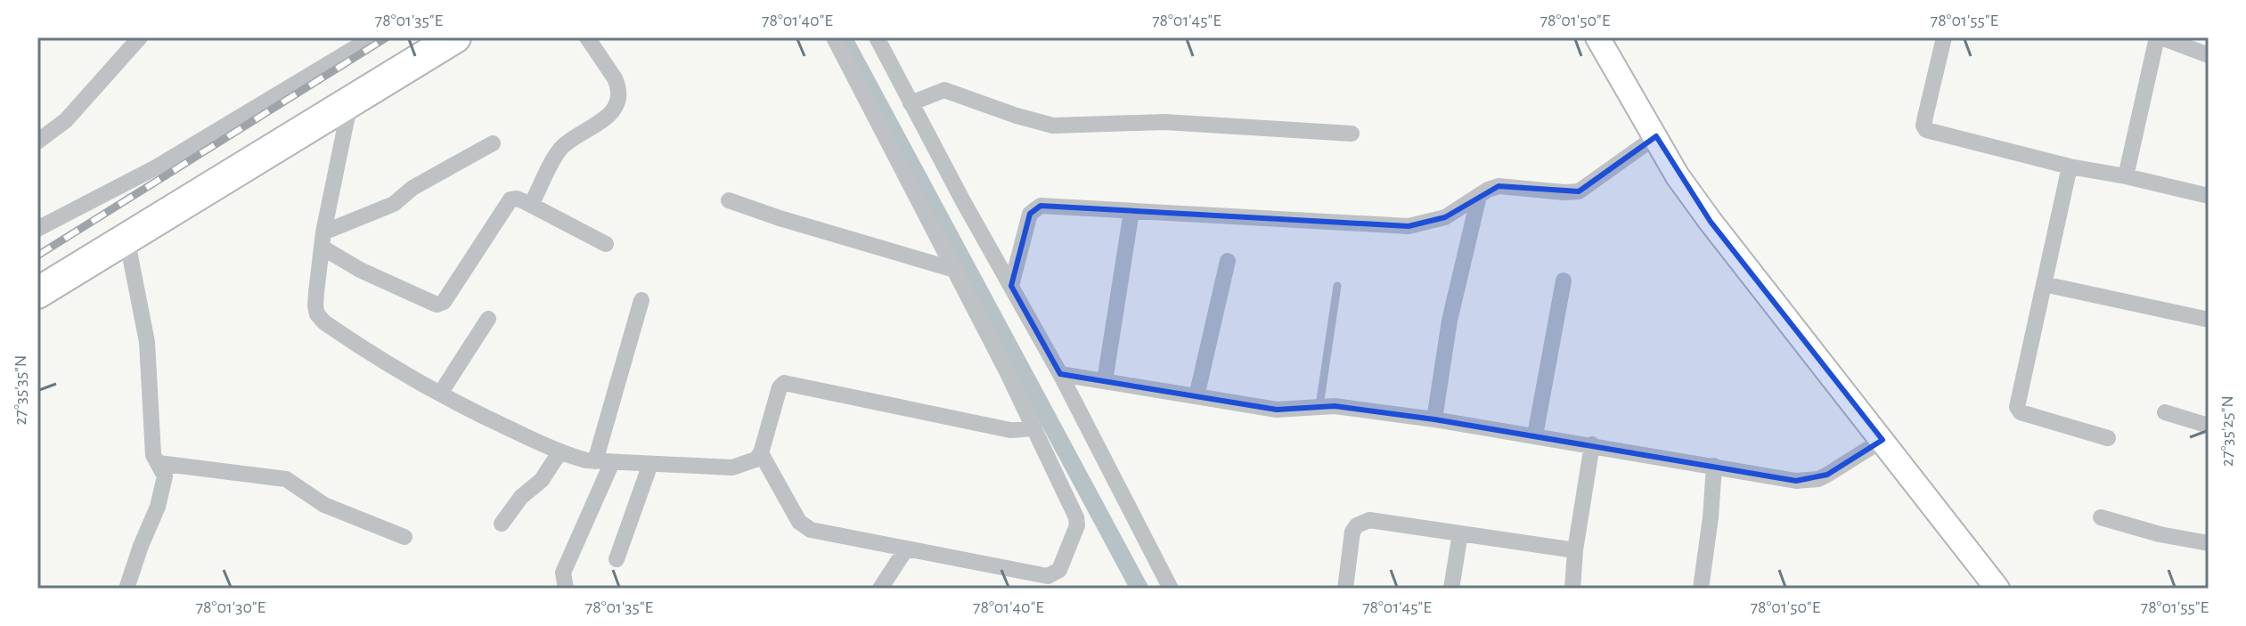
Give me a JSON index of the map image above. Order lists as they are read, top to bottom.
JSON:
{
  "coordinates": [
    "78°01'35\"E",
    "78°01'40\"E",
    "78°01'45\"E",
    "78°01'50\"E",
    "78°01'55\"E",
    "27°35'35\"N",
    "27°35'25\"N",
    "78°01'30\"E"
  ]
}
